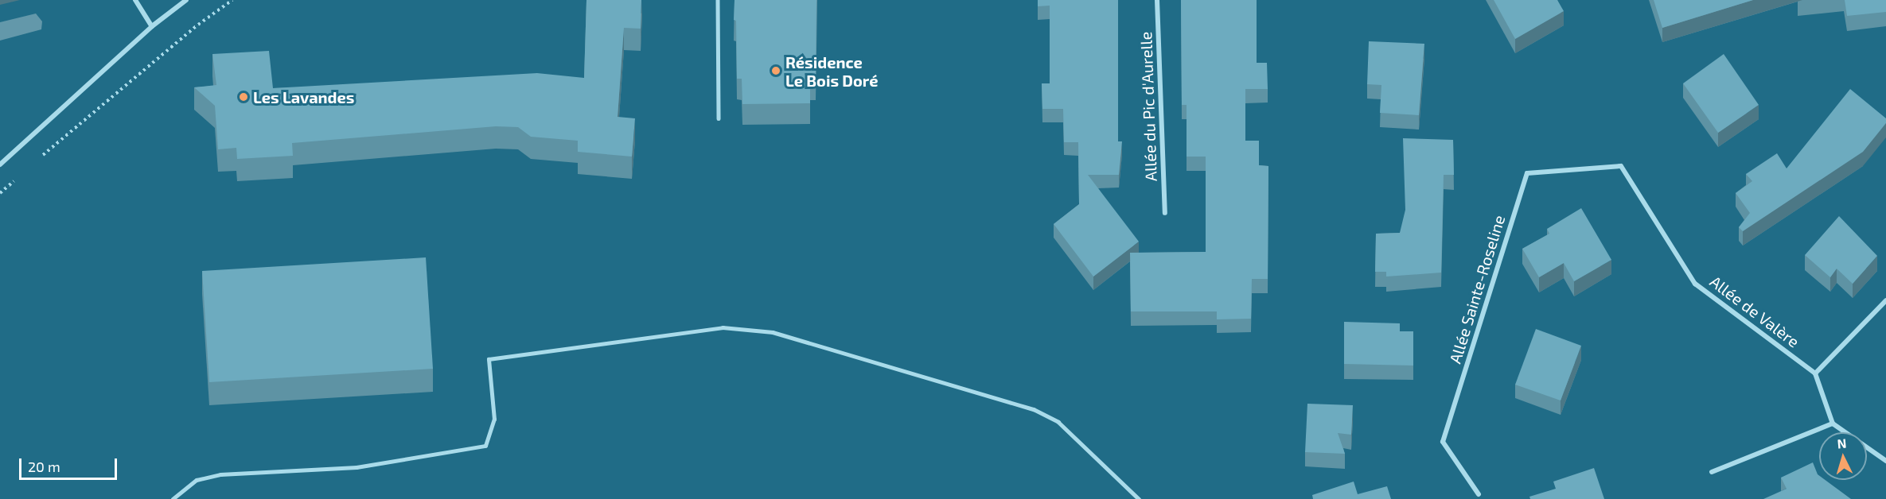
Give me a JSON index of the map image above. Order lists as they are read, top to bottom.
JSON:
{
  "streets": {
    "street": ["Allée du Pic d'Aurelle", "Allée Sainte-Roseline", "Allée de Valère"]
  },
  "crossings": [
    ["Allée Sainte-Roseline", "Allée de Valère"]
  ],
  "places": ["Résidence Le Bois Doré", "Les Lavandes"],
  "scale_bar": "20 m",
  "north": "top"
}
